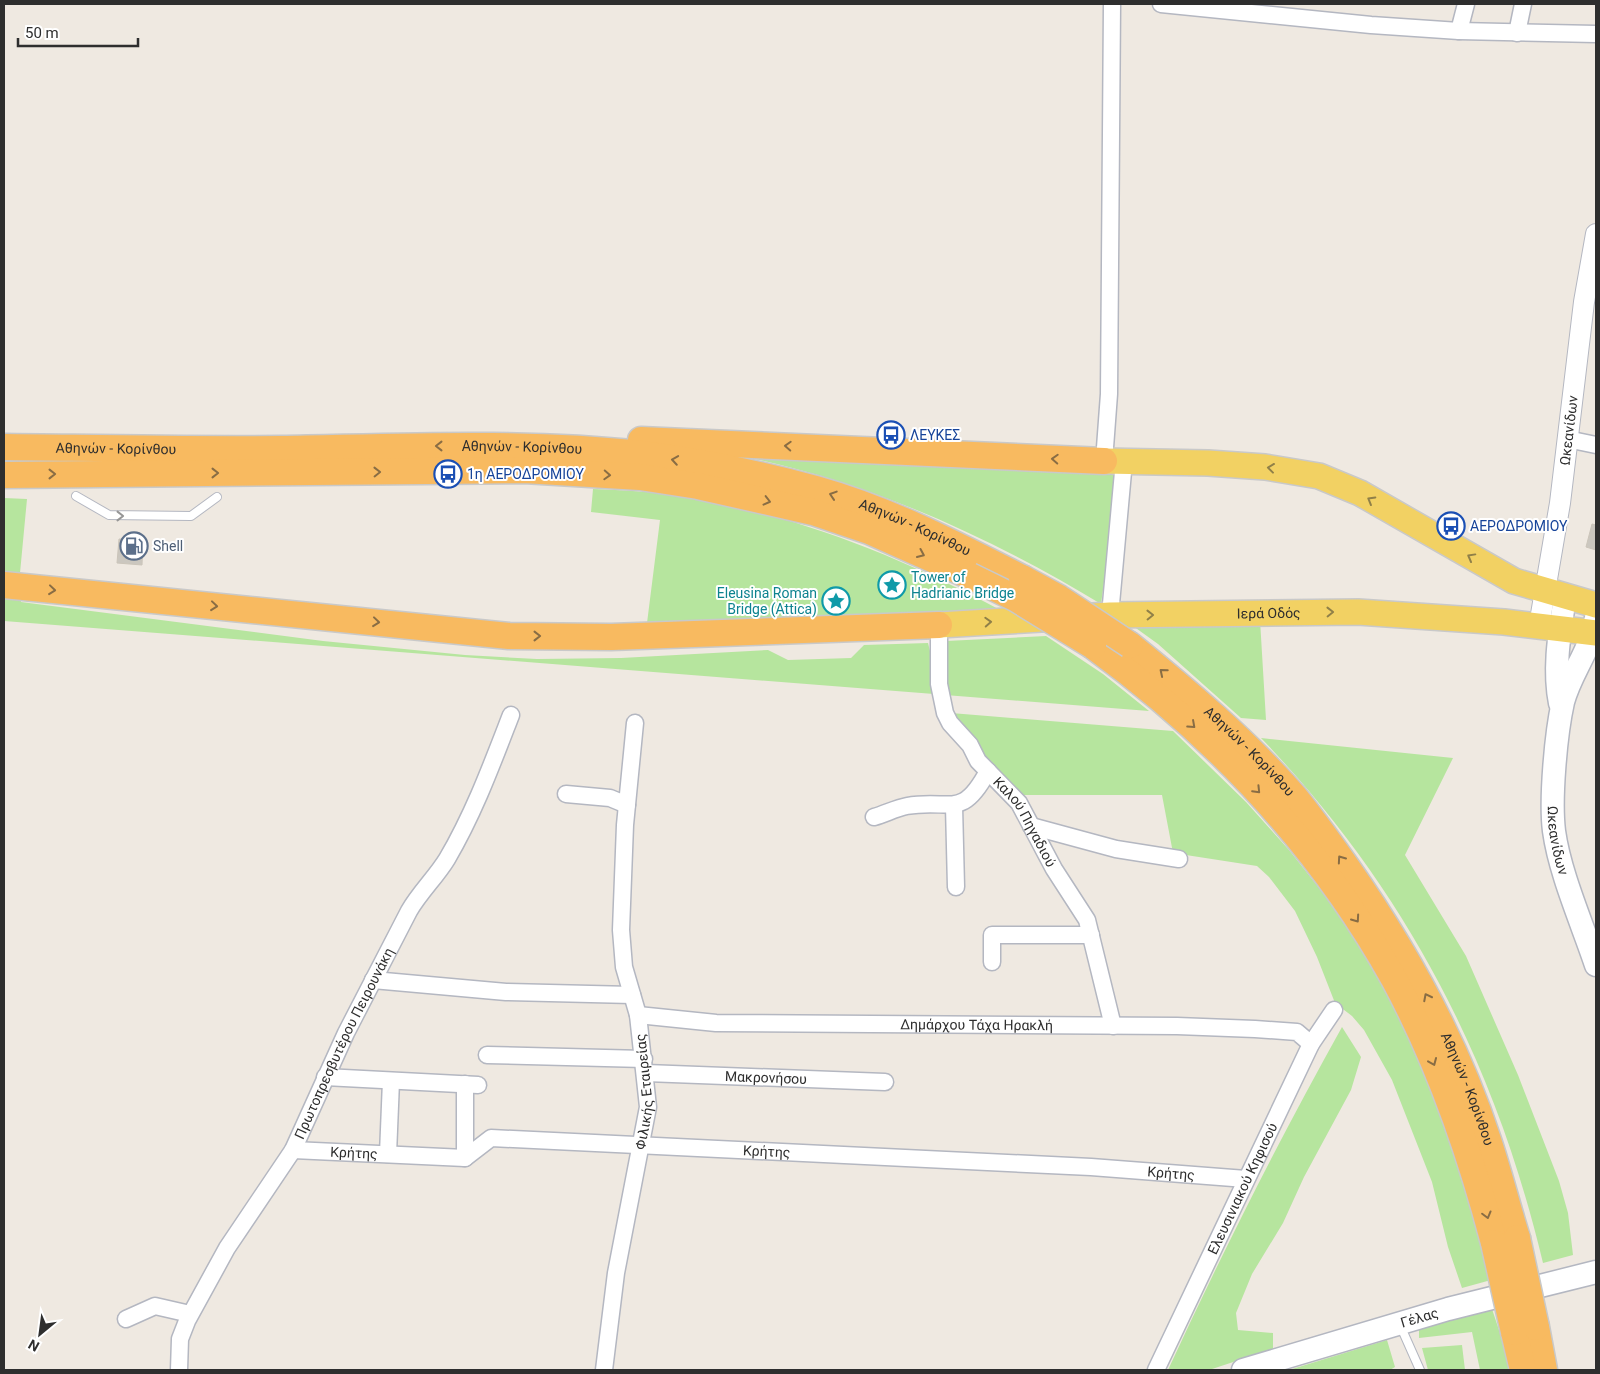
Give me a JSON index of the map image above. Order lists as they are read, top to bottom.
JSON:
{
  "streets": {
    "highway": ["Αθηνών - Κορίνθου"],
    "main road": ["Ωκεανίδων", "Ιερά Οδός", "Γέλας"],
    "street": [
      "Καλού Πηγαδιού",
      "Δημάρχου Τάχα Ηρακλή",
      "Πρωτοπρεσβυτέρου Πειρουνάκη",
      "Μακρονήσου",
      "Φιλικής Εταιρείας",
      "Κρήτης",
      "Ελευσινιακού Κηφισού"
    ]
  },
  "crossings": [
    ["Ωκεανίδων", "Ιερά Οδός"],
    ["Ιερά Οδός", "Καλού Πηγαδιού"],
    ["Καλού Πηγαδιού", "Δημάρχου Τάχα Ηρακλή"],
    ["Δημάρχου Τάχα Ηρακλή", "Φιλικής Εταιρείας"],
    ["Δημάρχου Τάχα Ηρακλή", "Ελευσινιακού Κηφισού"],
    ["Πρωτοπρεσβυτέρου Πειρουνάκη", "Κρήτης"],
    ["Μακρονήσου", "Φιλικής Εταιρείας"],
    ["Φιλικής Εταιρείας", "Κρήτης"],
    ["Κρήτης", "Ελευσινιακού Κηφισού"]
  ],
  "places": {
    "bus stop": ["ΛΕΥΚΕΣ", "1η ΑΕΡΟΔΡΟΜΙΟΥ", "ΑΕΡΟΔΡΟΜΙΟΥ"],
    "fuel station": ["Shell"],
    "place": ["Tower of Hadrianic Bridge", "Eleusina Roman Bridge (Attica)"]
  },
  "scale_bar": "50 m",
  "north": "bottom left"
}
